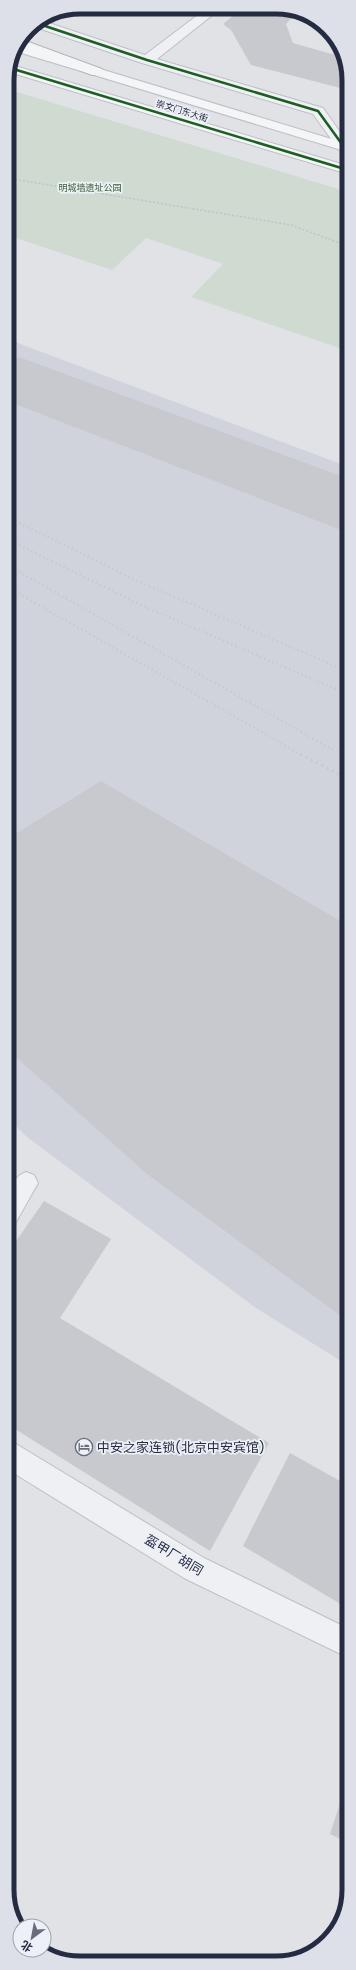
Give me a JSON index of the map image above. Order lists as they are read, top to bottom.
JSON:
{
  "streets": {
    "main road": ["崇文门东大街"],
    "street": ["盔甲厂胡同"]
  },
  "parks": ["明城墙遗址公园"],
  "places": {
    "hotel": ["中安之家连锁(北京中安宾馆)"]
  },
  "north": "bottom left"
}
